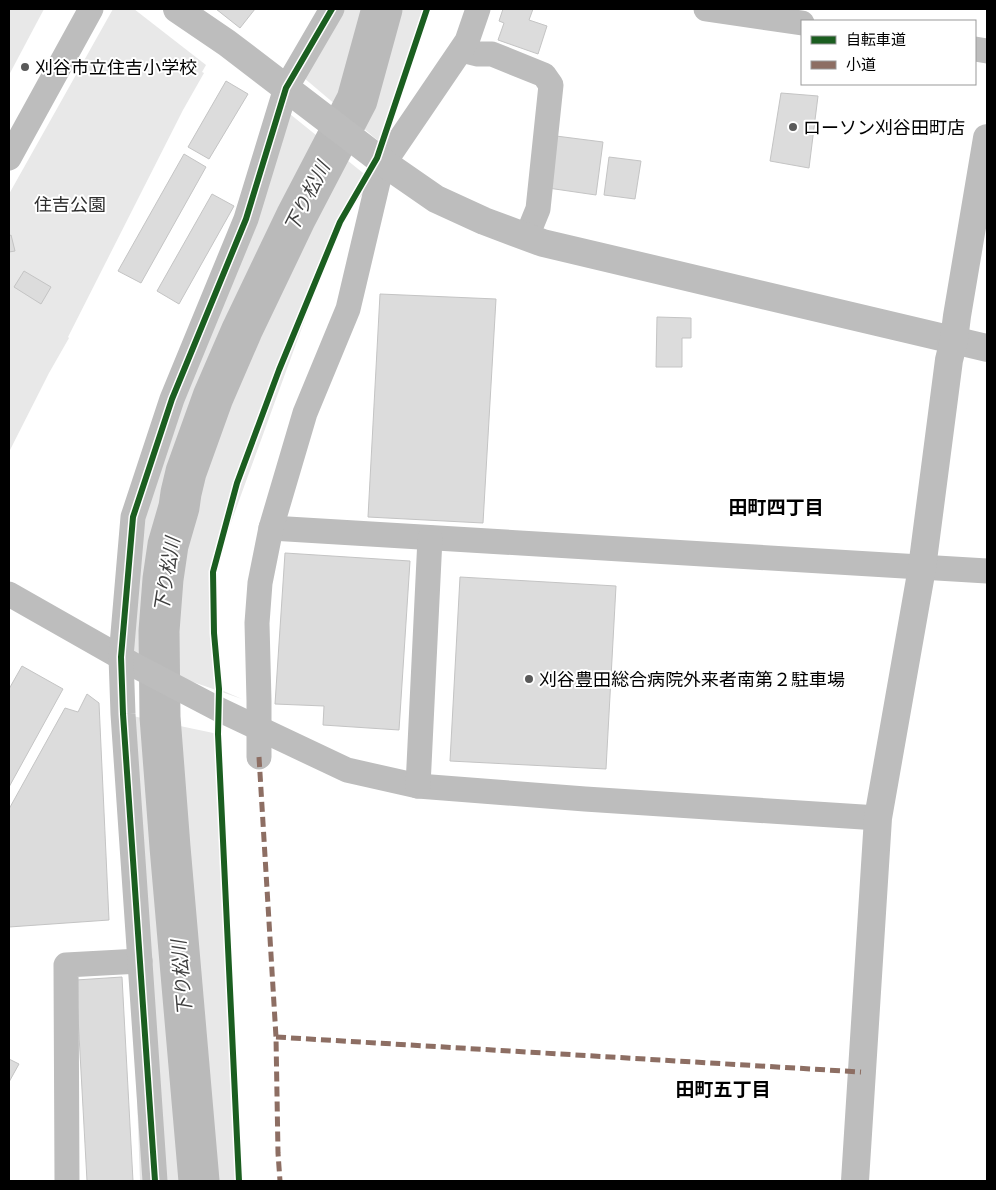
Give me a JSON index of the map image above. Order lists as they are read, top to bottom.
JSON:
{
  "districts": ["田町四丁目", "田町五丁目"],
  "water": ["下り松川"],
  "parks": ["住吉公園"],
  "places": ["刈谷市立住吉小学校", "ローソン刈谷田町店", "刈谷豊田総合病院外来者南第２駐車場"],
  "legend": ["自転車道", "小道"]
}
